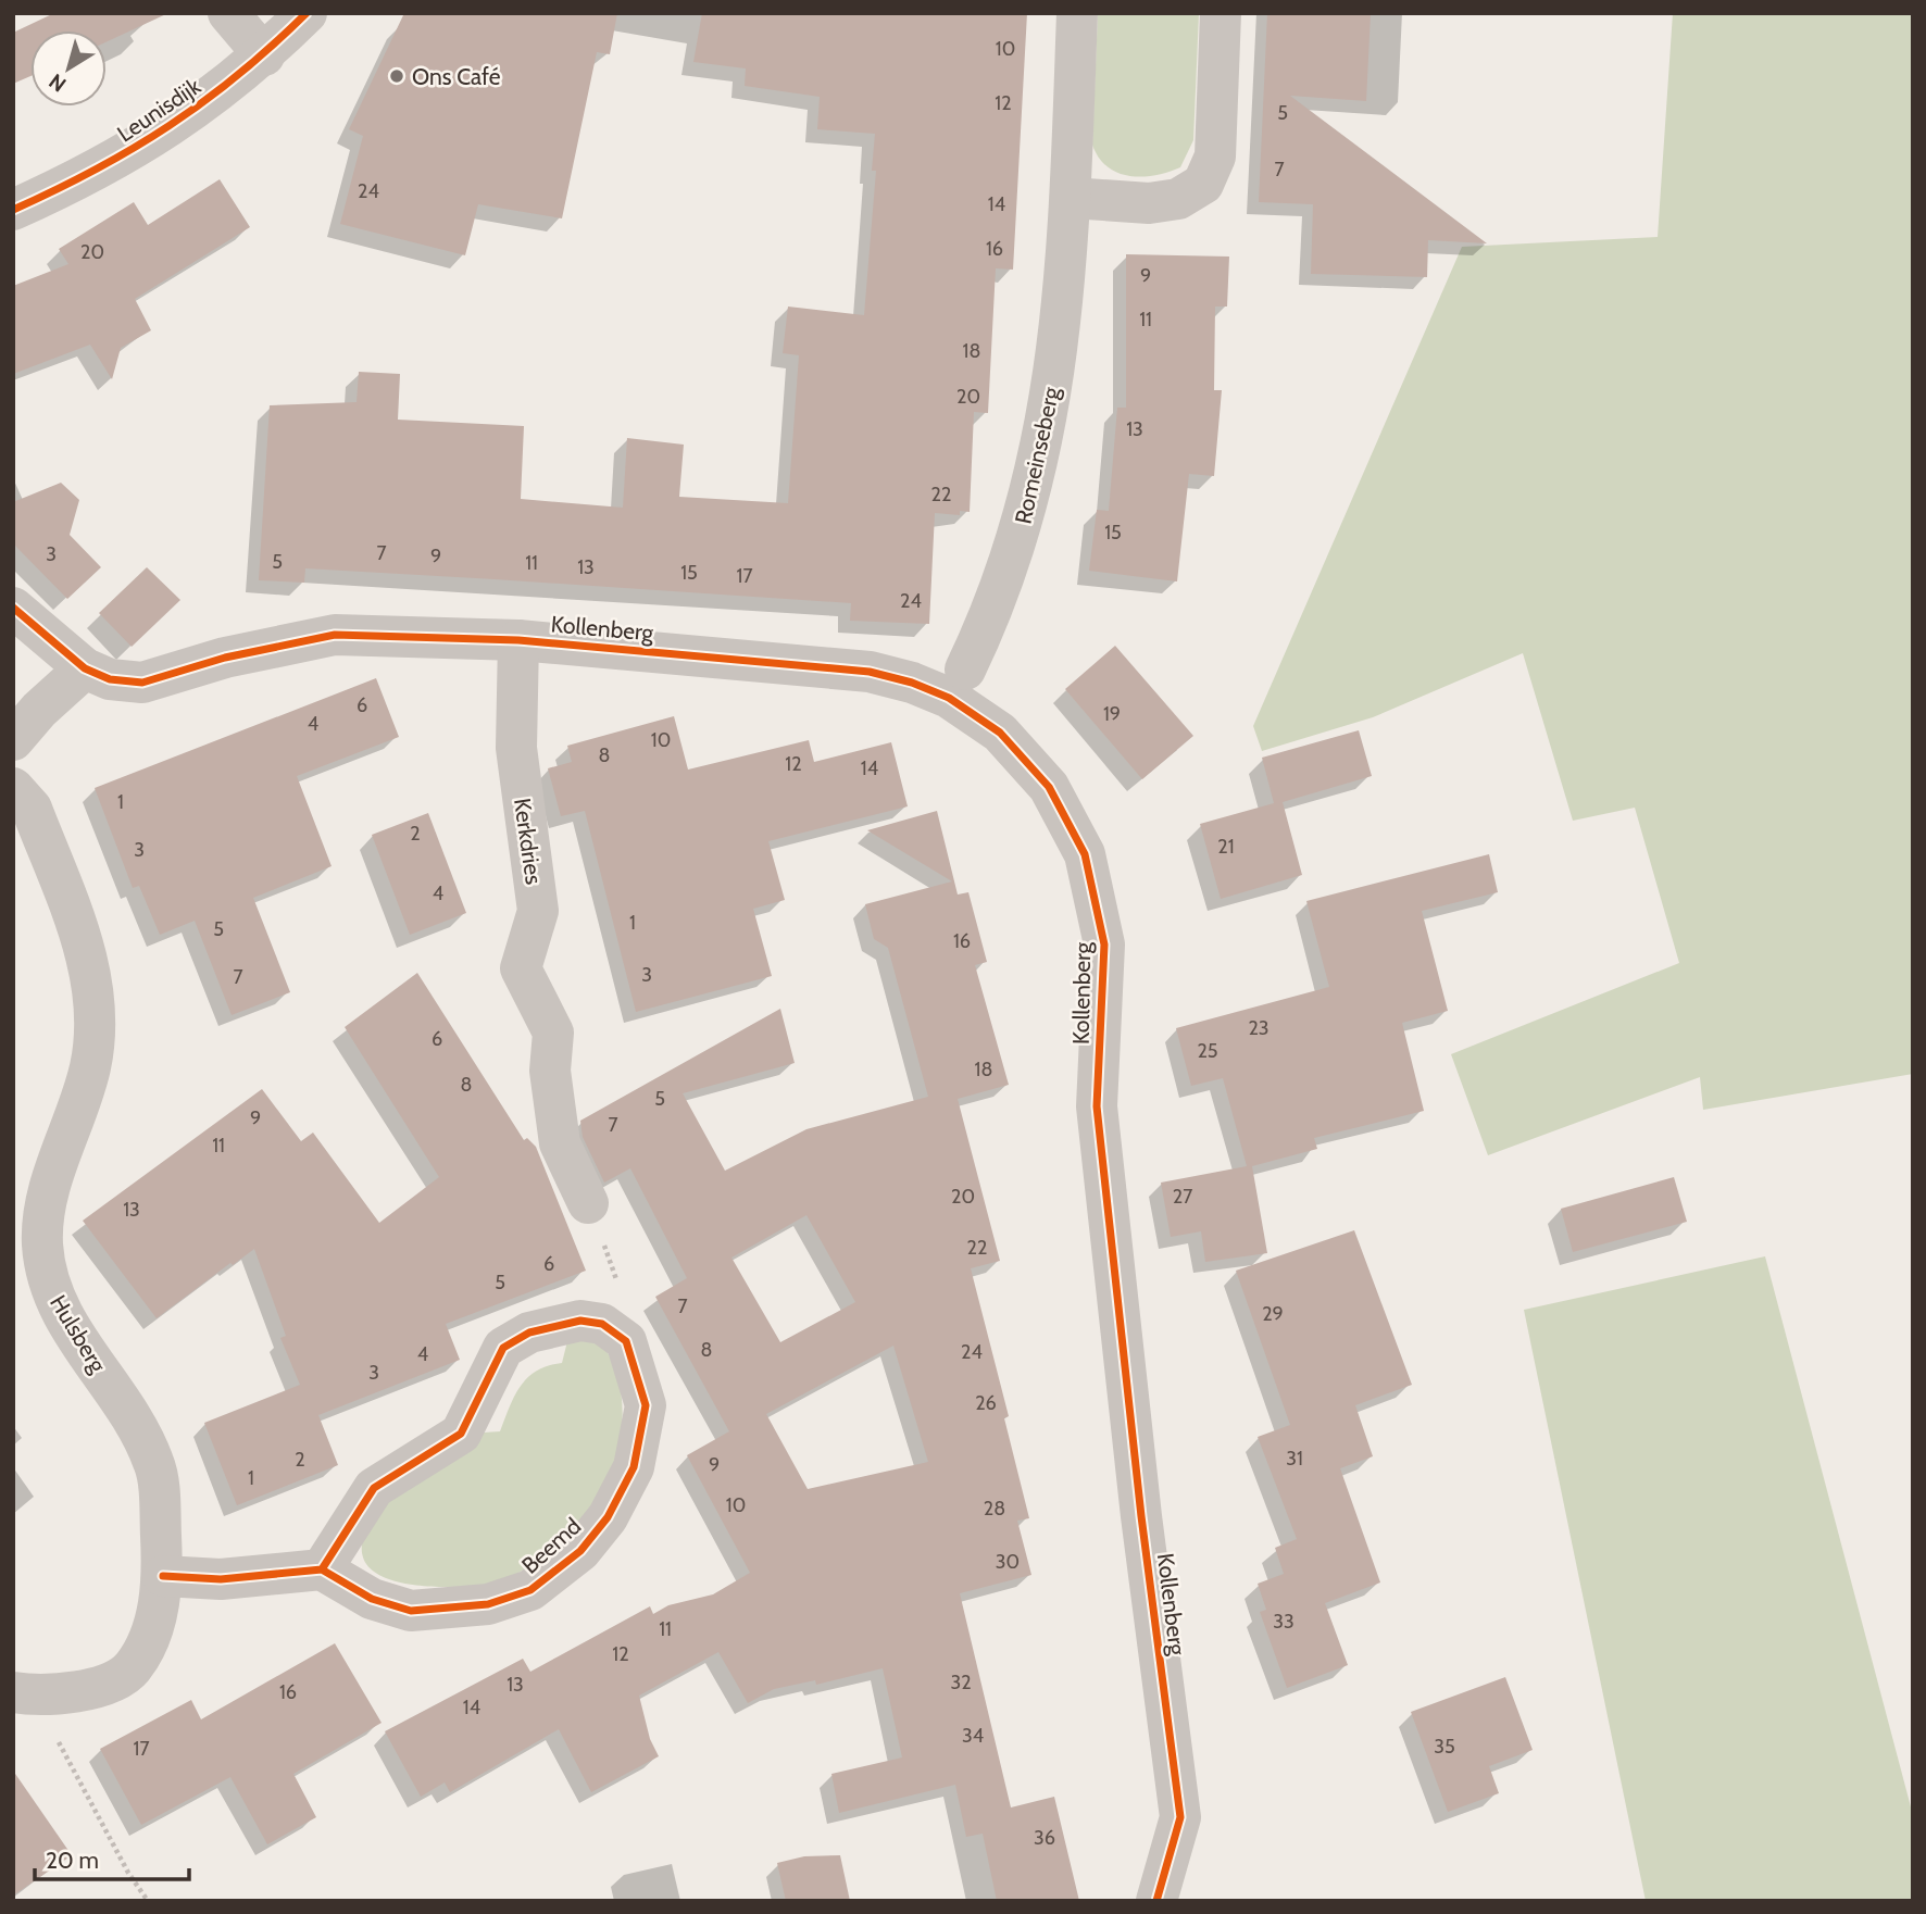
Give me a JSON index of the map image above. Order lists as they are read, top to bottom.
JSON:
{
  "streets": {
    "street": [
      "Leunisdijk",
      "Romeinseberg",
      "Kollenberg",
      "Kerkdries",
      "Hulsberg",
      "Beemd"
    ]
  },
  "crossings": [
    ["Kollenberg", "Kerkdries"]
  ],
  "places": ["Ons Café"],
  "house_numbers": [
    "10",
    "12",
    "5",
    "7",
    "24",
    "14",
    "16",
    "20",
    "9",
    "11",
    "18",
    "20",
    "13",
    "22",
    "15",
    "7",
    "3",
    "9",
    "5",
    "11",
    "13",
    "15",
    "17",
    "24",
    "6",
    "19",
    "4",
    "10",
    "8",
    "12",
    "14",
    "1",
    "2",
    "21",
    "3",
    "4",
    "1",
    "5",
    "16",
    "3",
    "7",
    "23",
    "6",
    "25",
    "18",
    "8",
    "5",
    "9",
    "7",
    "11",
    "20",
    "27",
    "13",
    "22",
    "6",
    "5",
    "7",
    "29",
    "8",
    "24",
    "4",
    "3",
    "26",
    "31",
    "2",
    "9",
    "1",
    "10",
    "28",
    "30",
    "33",
    "11",
    "12",
    "32",
    "13",
    "16",
    "14",
    "34",
    "35",
    "17",
    "36"
  ],
  "scale_bar": "20 m",
  "north": "bottom left"
}
